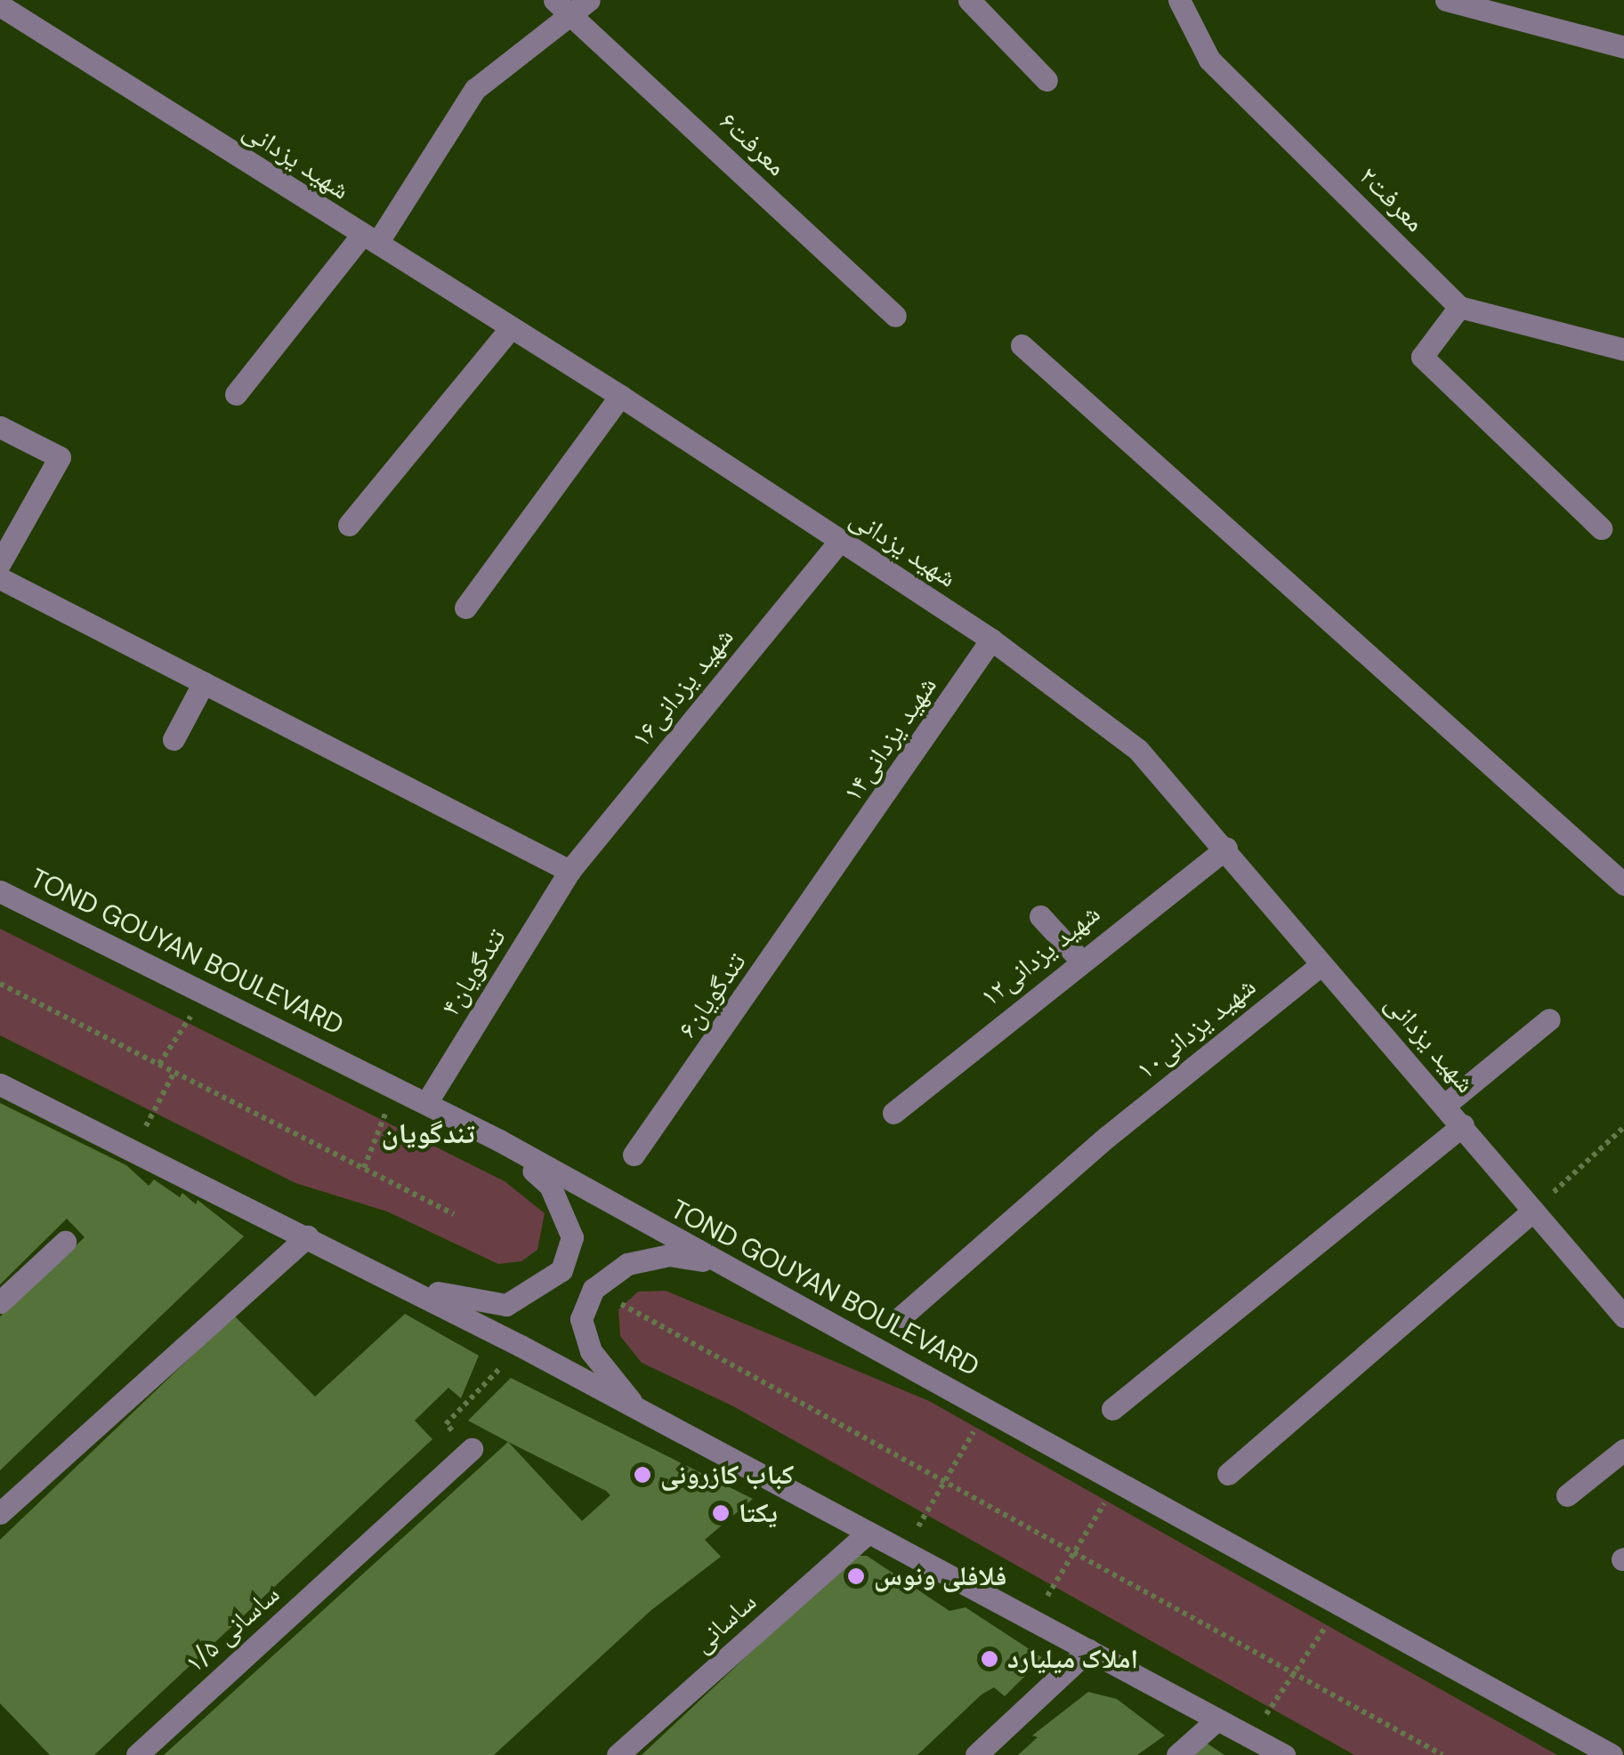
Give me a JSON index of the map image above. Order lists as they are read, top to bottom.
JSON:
{
  "streets": {
    "street": [
      "معرفت۶",
      "شهید یزدانی",
      "معرفت۲",
      "شهید یزدانی۱۶",
      "شهید یزدانی۱۴",
      "TOND GOUYAN BOULEVARD",
      "شهید یزدانی۱۲",
      "تندگویان۴",
      "۶تندگویان",
      "شهید یزدانی۱۰",
      "ساسانی",
      "۱/۵ ساسانی"
    ]
  },
  "crossings": [
    ["شهید یزدانی", "شهید یزدانی۱۶"],
    ["شهید یزدانی", "شهید یزدانی۱۴"],
    ["شهید یزدانی", "شهید یزدانی۱۲"],
    ["شهید یزدانی", "شهید یزدانی۱۰"],
    ["شهید یزدانی۱۶", "تندگویان۴"],
    ["شهید یزدانی۱۴", "۶تندگویان"],
    ["TOND GOUYAN BOULEVARD", "تندگویان۴"]
  ],
  "districts": ["تندگویان"],
  "places": [
    "کباب کازرونی",
    "یکتا",
    "فلافلی ونوس",
    "املاک میلیارد"
  ]
}
